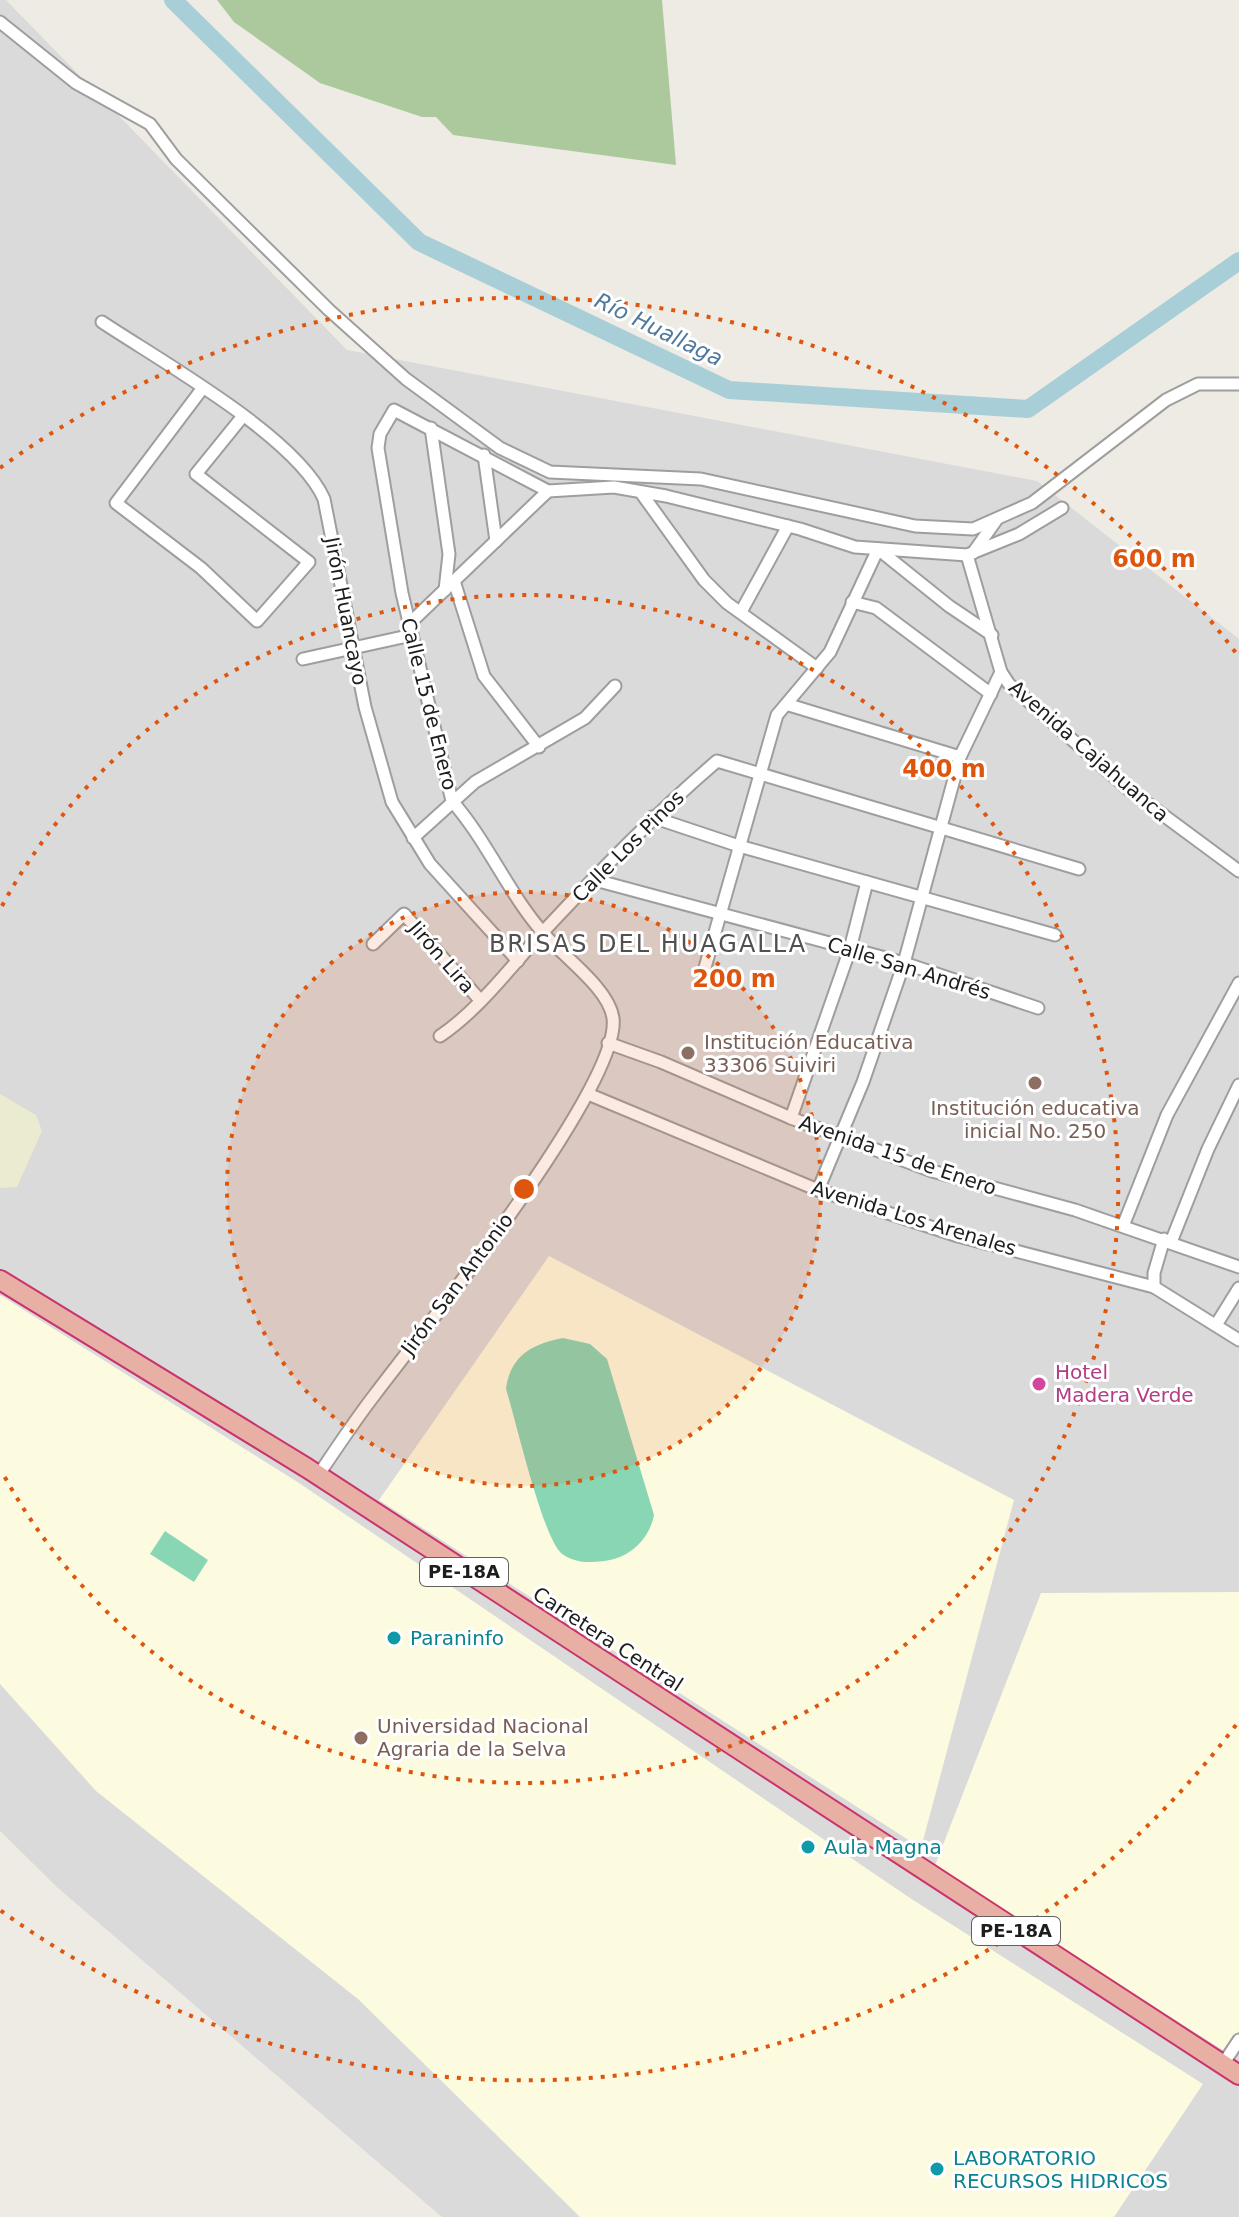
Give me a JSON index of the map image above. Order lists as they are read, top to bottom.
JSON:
{
  "streets": {
    "highway": ["PE-18A", "Carretera Central"],
    "street": [
      "Jirón Huancayo",
      "Calle 15 de Enero",
      "Avenida Cajahuanca",
      "Calle Los Pinos",
      "Jirón Lira",
      "Calle San Andrés",
      "Avenida 15 de Enero",
      "Avenida Los Arenales",
      "Jirón San Antonio"
    ]
  },
  "crossings": [
    ["Jirón Huancayo", "Calle Los Pinos"],
    ["Calle 15 de Enero", "Calle Los Pinos"],
    ["Calle 15 de Enero", "Avenida 15 de Enero"],
    ["Calle 15 de Enero", "Jirón San Antonio"],
    ["Calle Los Pinos", "Jirón Lira"],
    ["Calle Los Pinos", "Calle San Andrés"],
    ["Avenida 15 de Enero", "Jirón San Antonio"],
    ["Avenida Los Arenales", "Jirón San Antonio"],
    ["Jirón San Antonio", "Carretera Central"],
    ["PE-18A", "Carretera Central"]
  ],
  "districts": ["BRISAS DEL HUAGALLA"],
  "water": ["Río Huallaga"],
  "places": [
    "Institución Educativa 33306 Suiviri",
    "Institución educativa inicial No. 250",
    "Hotel Madera Verde",
    "Paraninfo",
    "Universidad Nacional Agraria de la Selva",
    "Aula Magna",
    "LABORATORIO RECURSOS HIDRICOS"
  ],
  "rings": ["600 m", "400 m", "200 m"]
}
